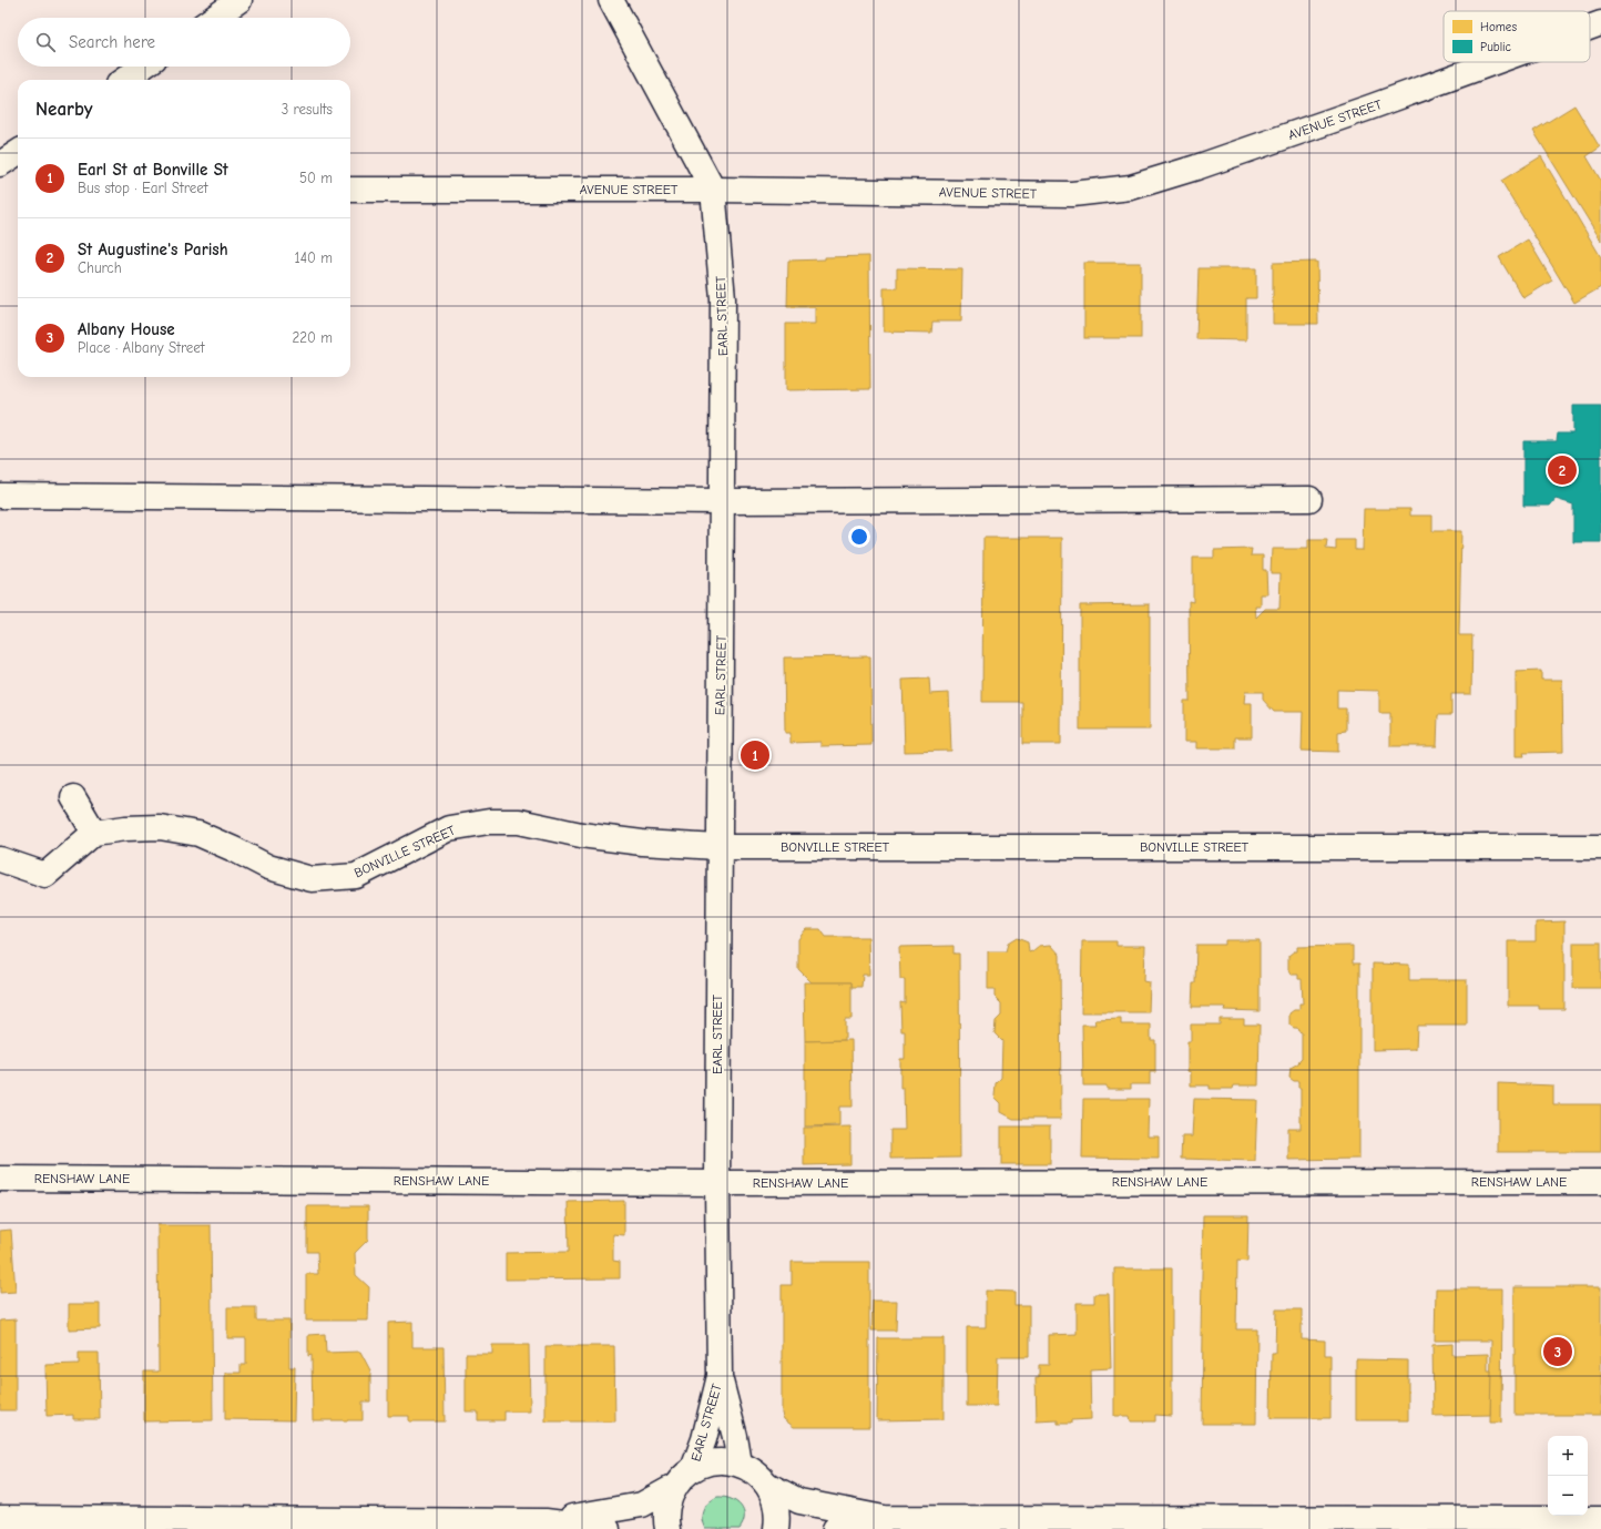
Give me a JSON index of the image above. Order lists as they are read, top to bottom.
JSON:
{
  "streets": {
    "street": [
      "AVENUE STREET",
      "EARL STREET",
      "BONVILLE STREET",
      "RENSHAW LANE"
    ]
  },
  "crossings": [
    ["AVENUE STREET", "EARL STREET"],
    ["EARL STREET", "BONVILLE STREET"],
    ["EARL STREET", "RENSHAW LANE"]
  ],
  "legend": ["Homes", "Public"],
  "page": {
    "search": "Search here",
    "heading": ["Nearby", "3 results"],
    "list": [
      {
        "mark": "1",
        "name": "Earl St at Bonville St",
        "note": "Bus stop · Earl Street",
        "value": "50 m"
      },
      {
        "mark": "2",
        "name": "St Augustine's Parish",
        "note": "Church",
        "value": "140 m"
      },
      {
        "mark": "3",
        "name": "Albany House",
        "note": "Place · Albany Street",
        "value": "220 m"
      }
    ],
    "pins": ["2", "1", "3"],
    "map_buttons": ["+", "−"]
  }
}
